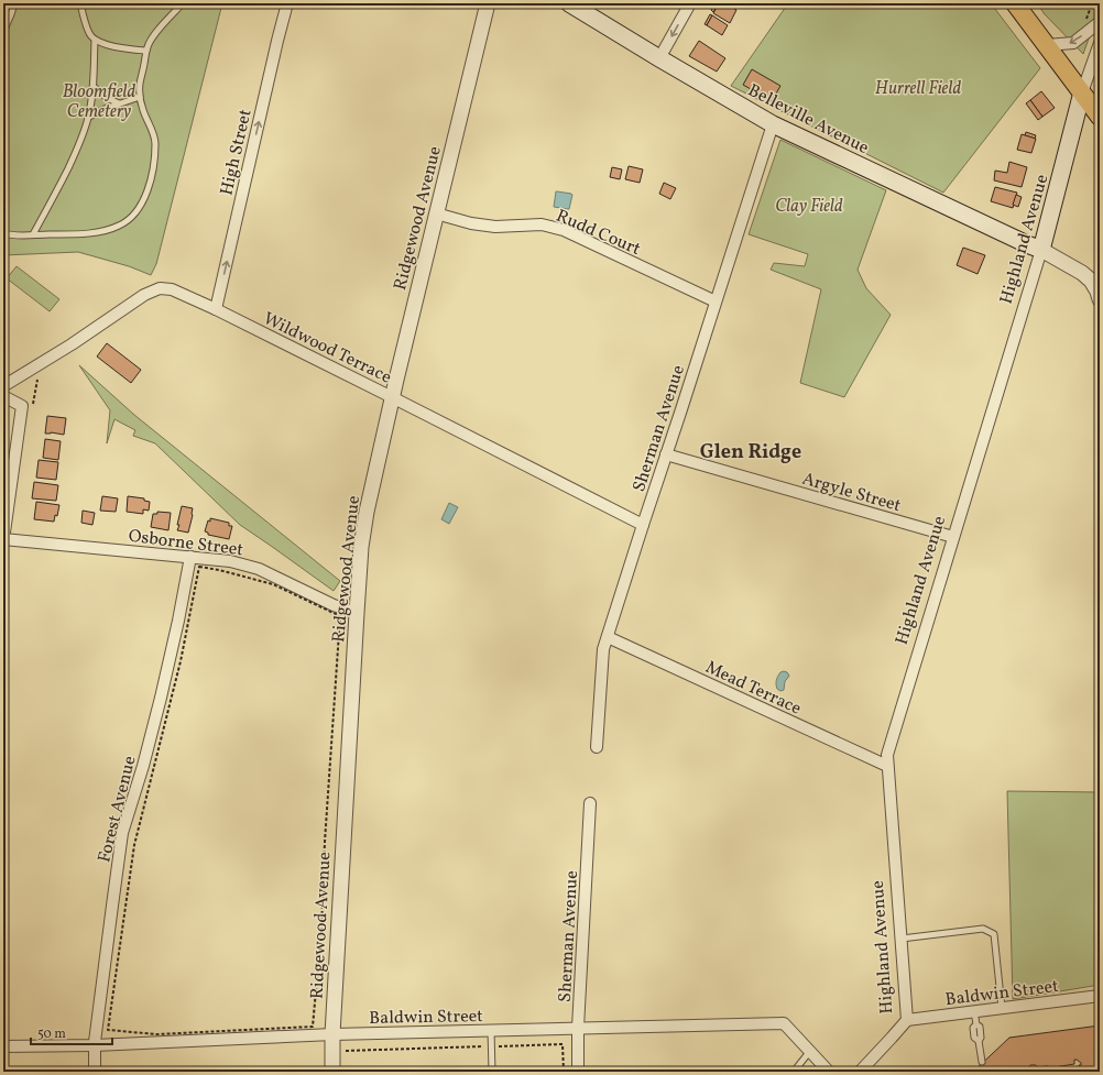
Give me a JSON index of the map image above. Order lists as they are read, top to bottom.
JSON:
{
  "streets": {
    "main road": ["Belleville Avenue", "Highland Avenue"],
    "street": [
      "High Street",
      "Ridgewood Avenue",
      "Rudd Court",
      "Wildwood Terrace",
      "Sherman Avenue",
      "Argyle Street",
      "Osborne Street",
      "Mead Terrace",
      "Forest Avenue",
      "Baldwin Street"
    ]
  },
  "crossings": [
    ["Belleville Avenue", "Highland Avenue"],
    ["Belleville Avenue", "Sherman Avenue"],
    ["High Street", "Wildwood Terrace"],
    ["Ridgewood Avenue", "Rudd Court"],
    ["Ridgewood Avenue", "Wildwood Terrace"],
    ["Ridgewood Avenue", "Osborne Street"],
    ["Ridgewood Avenue", "Baldwin Street"],
    ["Rudd Court", "Sherman Avenue"],
    ["Highland Avenue", "Argyle Street"],
    ["Highland Avenue", "Mead Terrace"],
    ["Highland Avenue", "Baldwin Street"],
    ["Wildwood Terrace", "Sherman Avenue"],
    ["Sherman Avenue", "Argyle Street"],
    ["Sherman Avenue", "Mead Terrace"],
    ["Sherman Avenue", "Baldwin Street"],
    ["Osborne Street", "Forest Avenue"],
    ["Forest Avenue", "Baldwin Street"]
  ],
  "one_way": ["High Street"],
  "districts": ["Glen Ridge"],
  "parks": ["Hurrell Field", "Bloomfield Cemetery", "Clay Field"],
  "scale_bar": "50 m"
}
